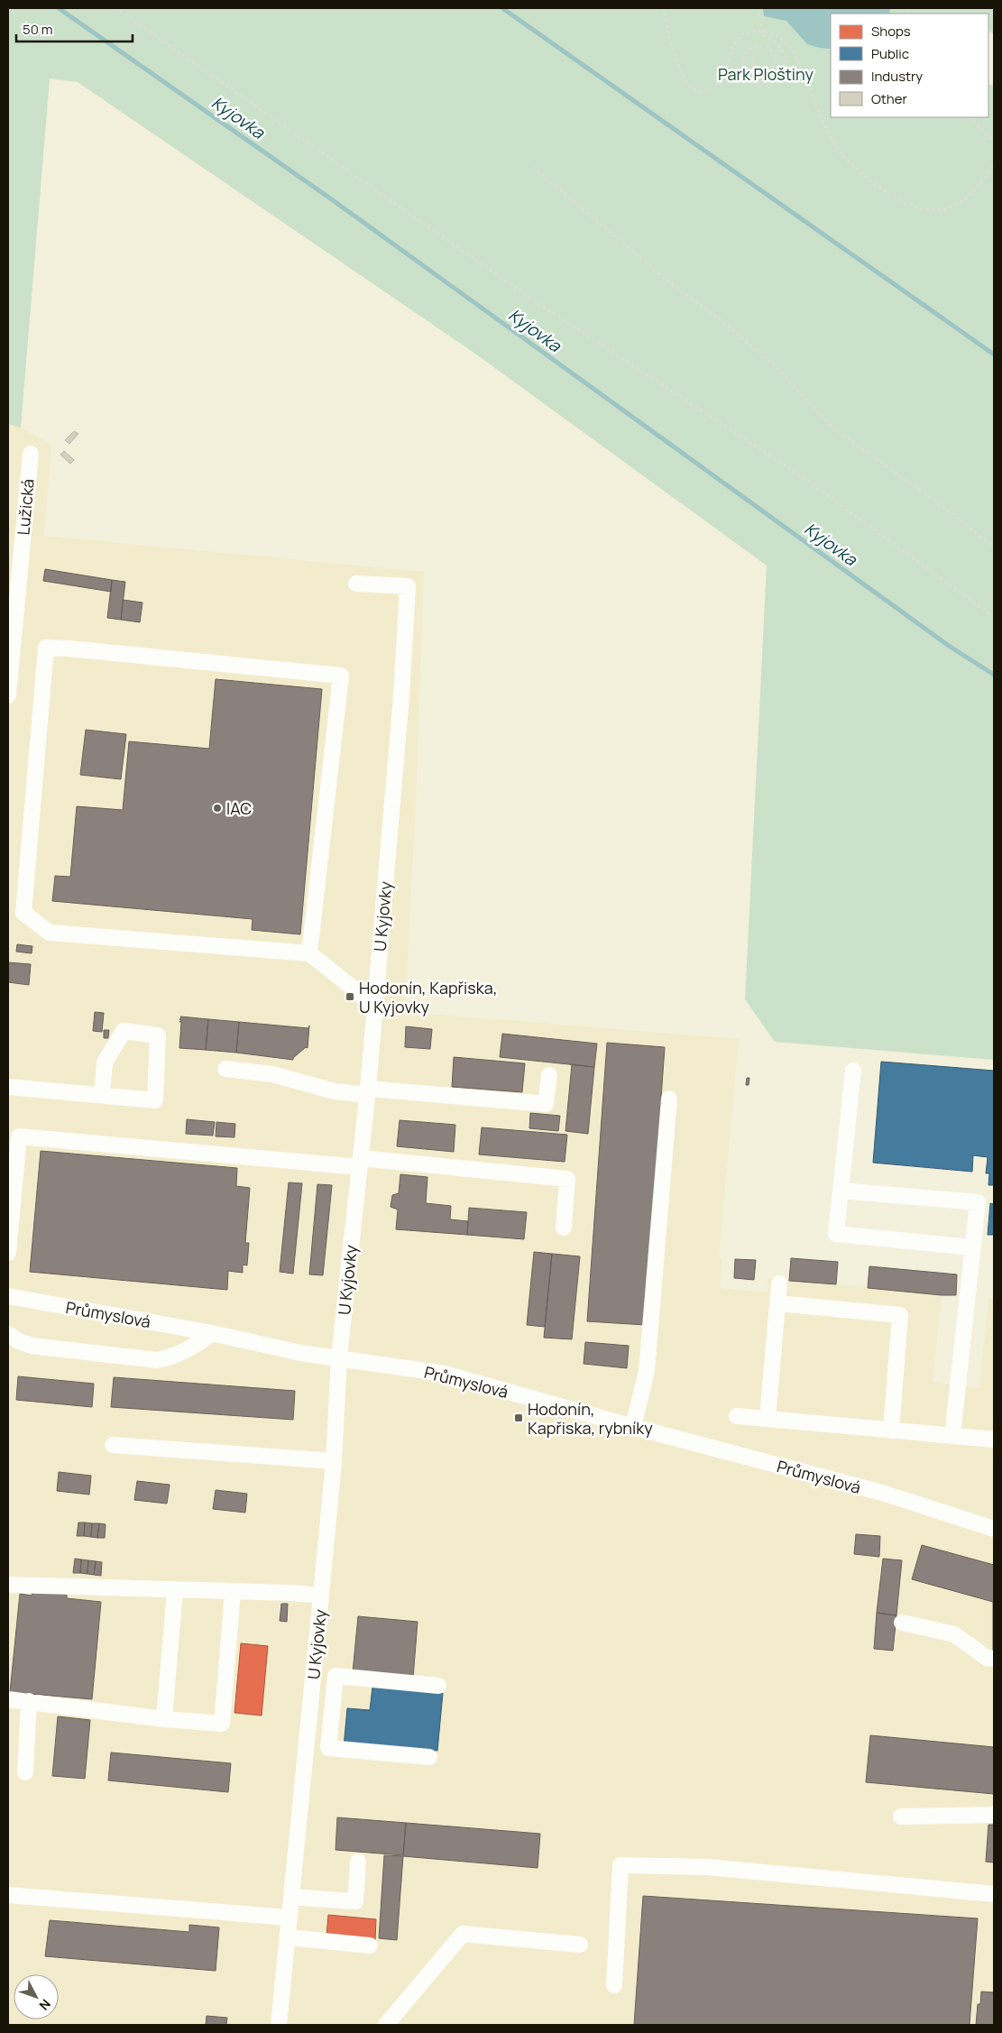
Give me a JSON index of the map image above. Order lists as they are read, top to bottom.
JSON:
{
  "streets": {
    "lane": ["Lužická", "U Kyjovky", "Průmyslová"]
  },
  "crossings": [
    ["U Kyjovky", "Průmyslová"]
  ],
  "water": ["Kyjovka"],
  "parks": ["Park Ploštiny"],
  "places": {
    "other": ["IAC"],
    "transit": ["Hodonín, Kapřiska, U Kyjovky", "Hodonín, Kapřiska, rybníky"]
  },
  "legend": [
    "Shops",
    "Public",
    "Industry",
    "Other"
  ],
  "scale_bar": "50 m",
  "north": "bottom right"
}
